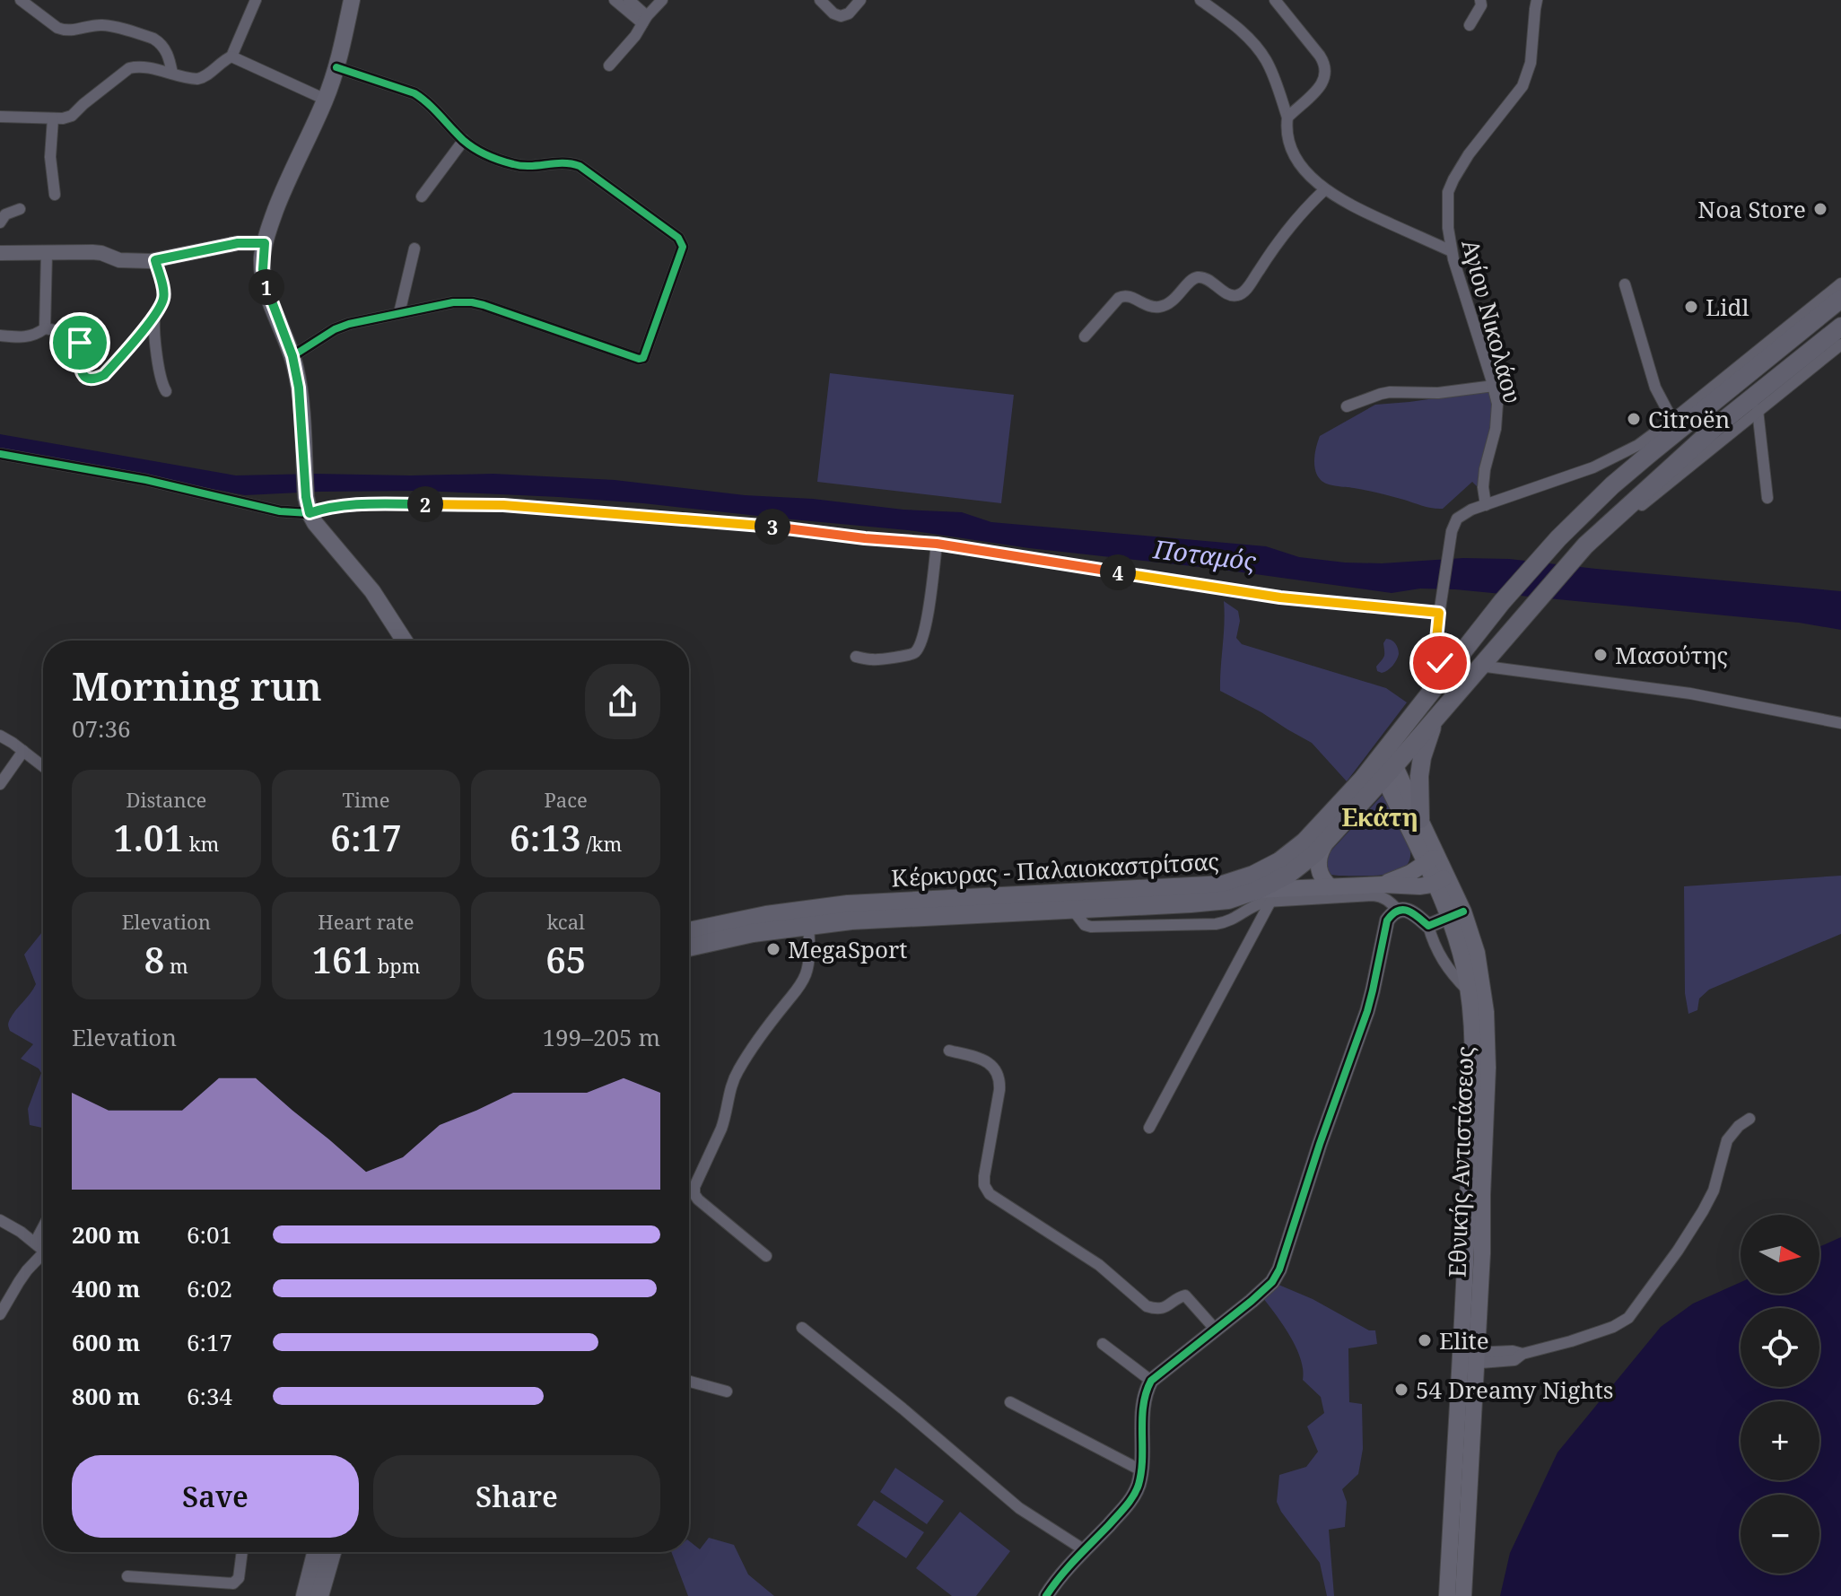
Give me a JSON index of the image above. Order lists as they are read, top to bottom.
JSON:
{
  "streets": {
    "main road": ["Κέρκυρας - Παλαιοκαστρίτσας", "Εθνικής Αντιστάσεως"],
    "street": ["Αγίου Νικολάου"]
  },
  "crossings": [
    ["Κέρκυρας - Παλαιοκαστρίτσας", "Εθνικής Αντιστάσεως"]
  ],
  "districts": ["Εκάτη"],
  "water": ["Ποταμός"],
  "places": [
    "Noa Store",
    "Lidl",
    "Citroën",
    "Μασούτης",
    "MegaSport",
    "Elite",
    "54 Dreamy Nights"
  ],
  "north": "right",
  "page": {
    "pins": [
      "1",
      "2",
      "3",
      "4"
    ],
    "heading": ["Morning run", "07:36"],
    "stats": [
      ["Distance", "1.01 km"],
      ["Time", "6:17"],
      ["Pace", "6:13 /km"],
      ["Elevation", "8 m"],
      ["Heart rate", "161 bpm"],
      ["kcal", "65"]
    ],
    "chart": ["Elevation", "199–205 m"],
    "list": [
      {
        "name": "200 m",
        "note": "6:01"
      },
      {
        "name": "400 m",
        "note": "6:02"
      },
      {
        "name": "600 m",
        "note": "6:17"
      },
      {
        "name": "800 m",
        "note": "6:34"
      }
    ],
    "map_buttons": ["+", "−"],
    "buttons": ["Save", "Share"]
  }
}
